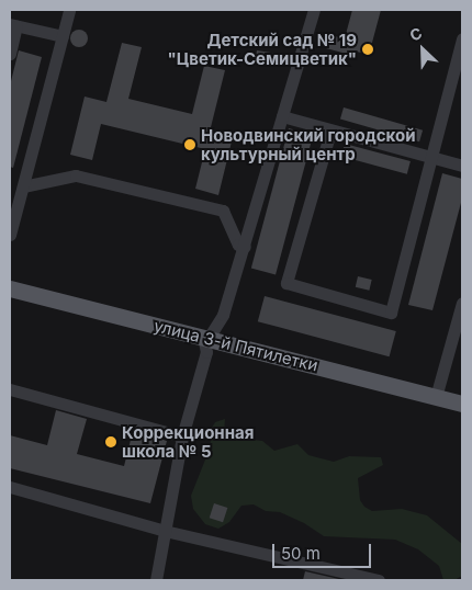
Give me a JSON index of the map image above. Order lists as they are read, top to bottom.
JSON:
{
  "streets": {
    "main road": ["улица 3-й Пятилетки"]
  },
  "places": ["Детский сад № 19 \"Цветик-Семицветик\"", "Новодвинский городской культурный центр", "Коррекционная школа № 5"],
  "scale_bar": "50 m",
  "north": "top left"
}
